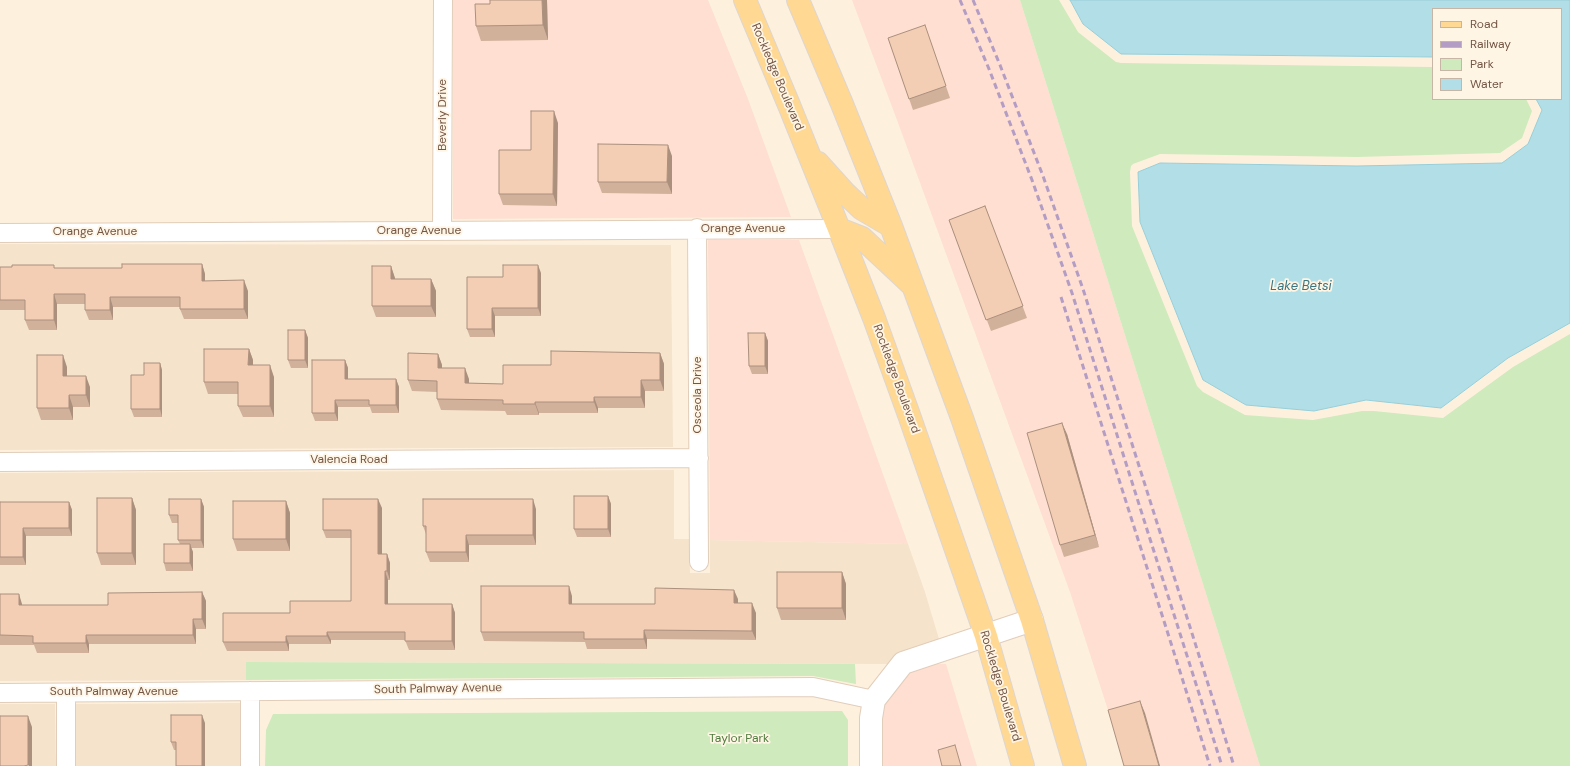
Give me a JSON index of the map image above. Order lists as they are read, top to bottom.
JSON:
{
  "streets": {
    "main road": ["Rockledge Boulevard"],
    "street": [
      "Beverly Drive",
      "Orange Avenue",
      "Osceola Drive",
      "Valencia Road",
      "South Palmway Avenue"
    ]
  },
  "crossings": [
    ["Rockledge Boulevard", "Orange Avenue"],
    ["Beverly Drive", "Orange Avenue"],
    ["Orange Avenue", "Osceola Drive"],
    ["Osceola Drive", "Valencia Road"]
  ],
  "water": ["Lake Betsi"],
  "parks": ["Taylor Park"],
  "legend": [
    "Road",
    "Railway",
    "Park",
    "Water"
  ]
}
